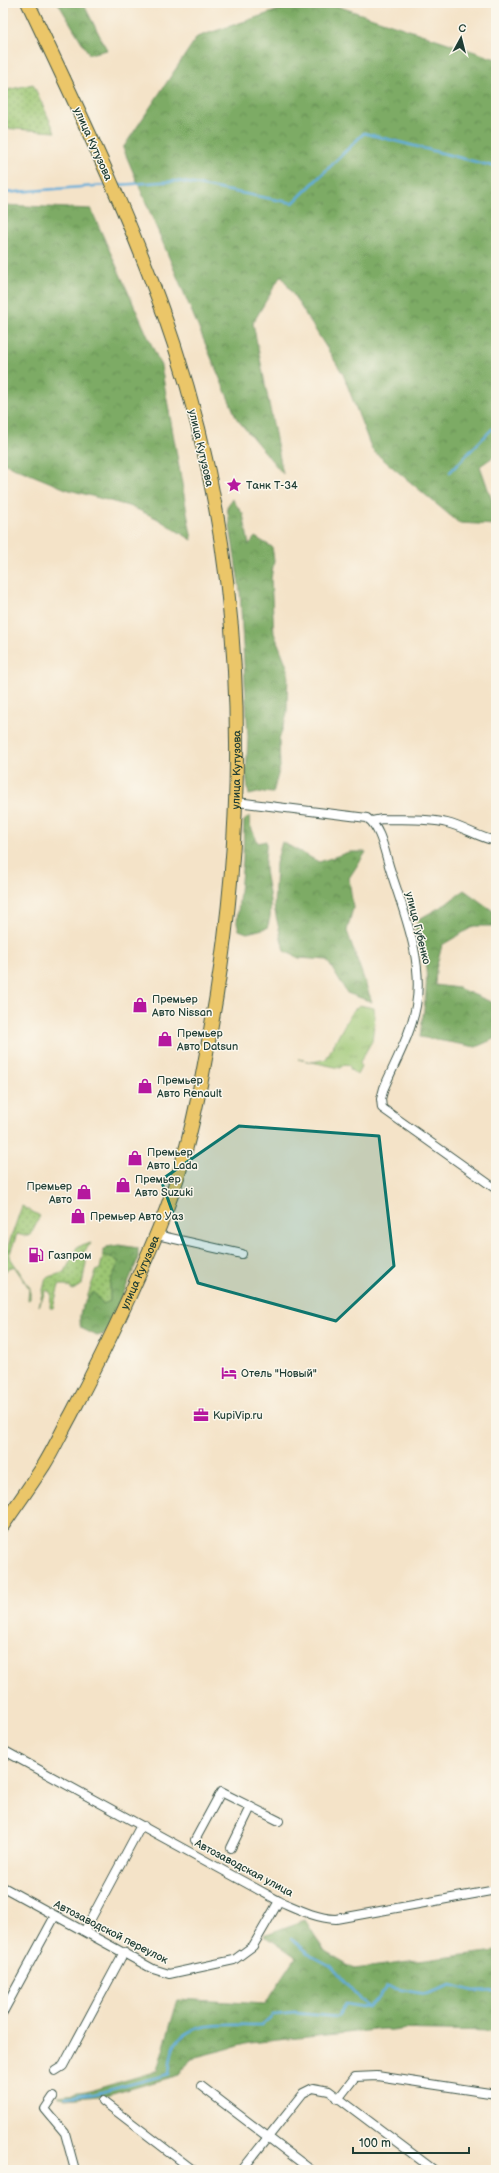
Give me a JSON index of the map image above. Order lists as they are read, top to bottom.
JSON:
{
  "streets": {
    "main road": ["улица Кутузова"],
    "street": ["улица Губенко", "Автозаводская улица", "Автозаводской переулок"]
  },
  "crossings": [
    ["Автозаводская улица", "Автозаводской переулок"]
  ],
  "places": {
    "place": ["Танк Т-34"],
    "shop": [
      "Премьер Авто Nissan",
      "Премьер Авто Datsun",
      "Премьер Авто Renault",
      "Премьер Авто Lada",
      "Премьер Авто Suzuki",
      "Премьер Авто",
      "Премьер Авто Уаз"
    ],
    "fuel station": ["Газпром"],
    "hotel": ["Отель \"Новый\""],
    "office": ["KupiVip.ru"]
  },
  "scale_bar": "100 m",
  "north": "top"
}
